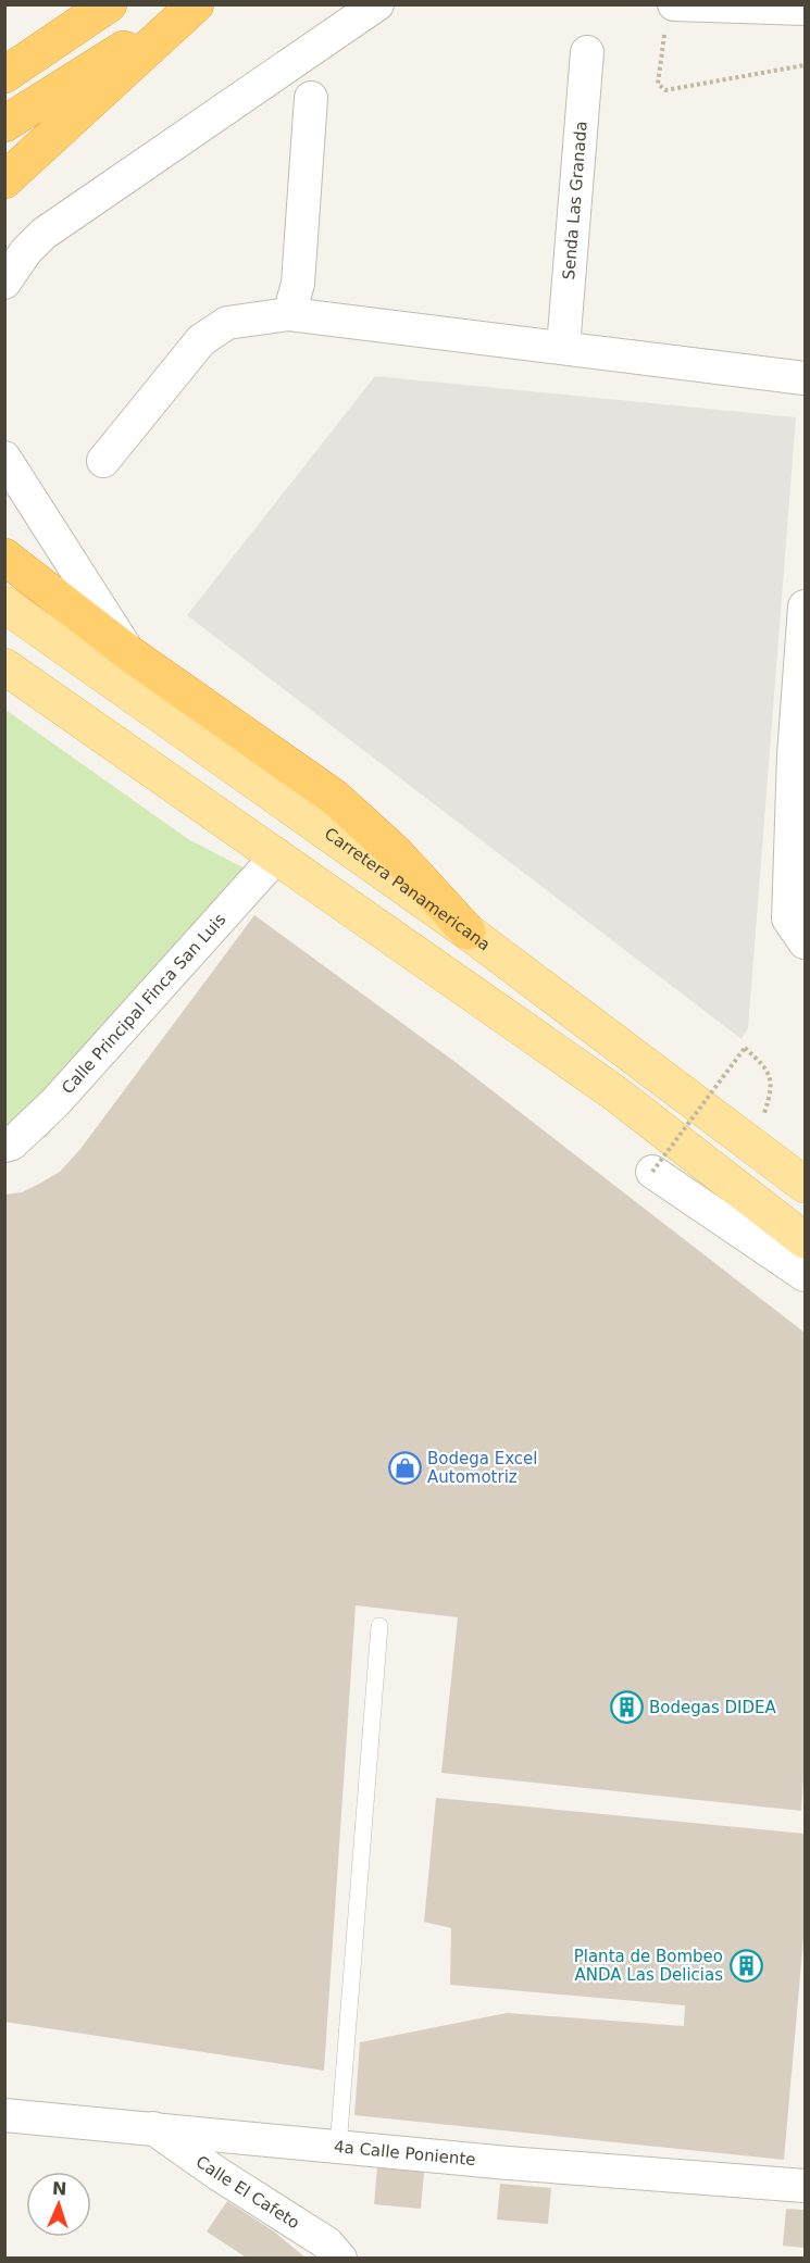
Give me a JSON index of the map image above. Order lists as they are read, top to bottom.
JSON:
{
  "streets": {
    "main road": ["Carretera Panamericana"],
    "street": [
      "Senda Las Granada",
      "Calle Principal Finca San Luis",
      "4a Calle Poniente",
      "Calle El Cafeto"
    ]
  },
  "crossings": [
    ["4a Calle Poniente", "Calle El Cafeto"]
  ],
  "places": {
    "shop": ["Bodega Excel Automotriz"],
    "building": ["Bodegas DIDEA", "Planta de Bombeo ANDA Las Delicias"]
  },
  "north": "top"
}
